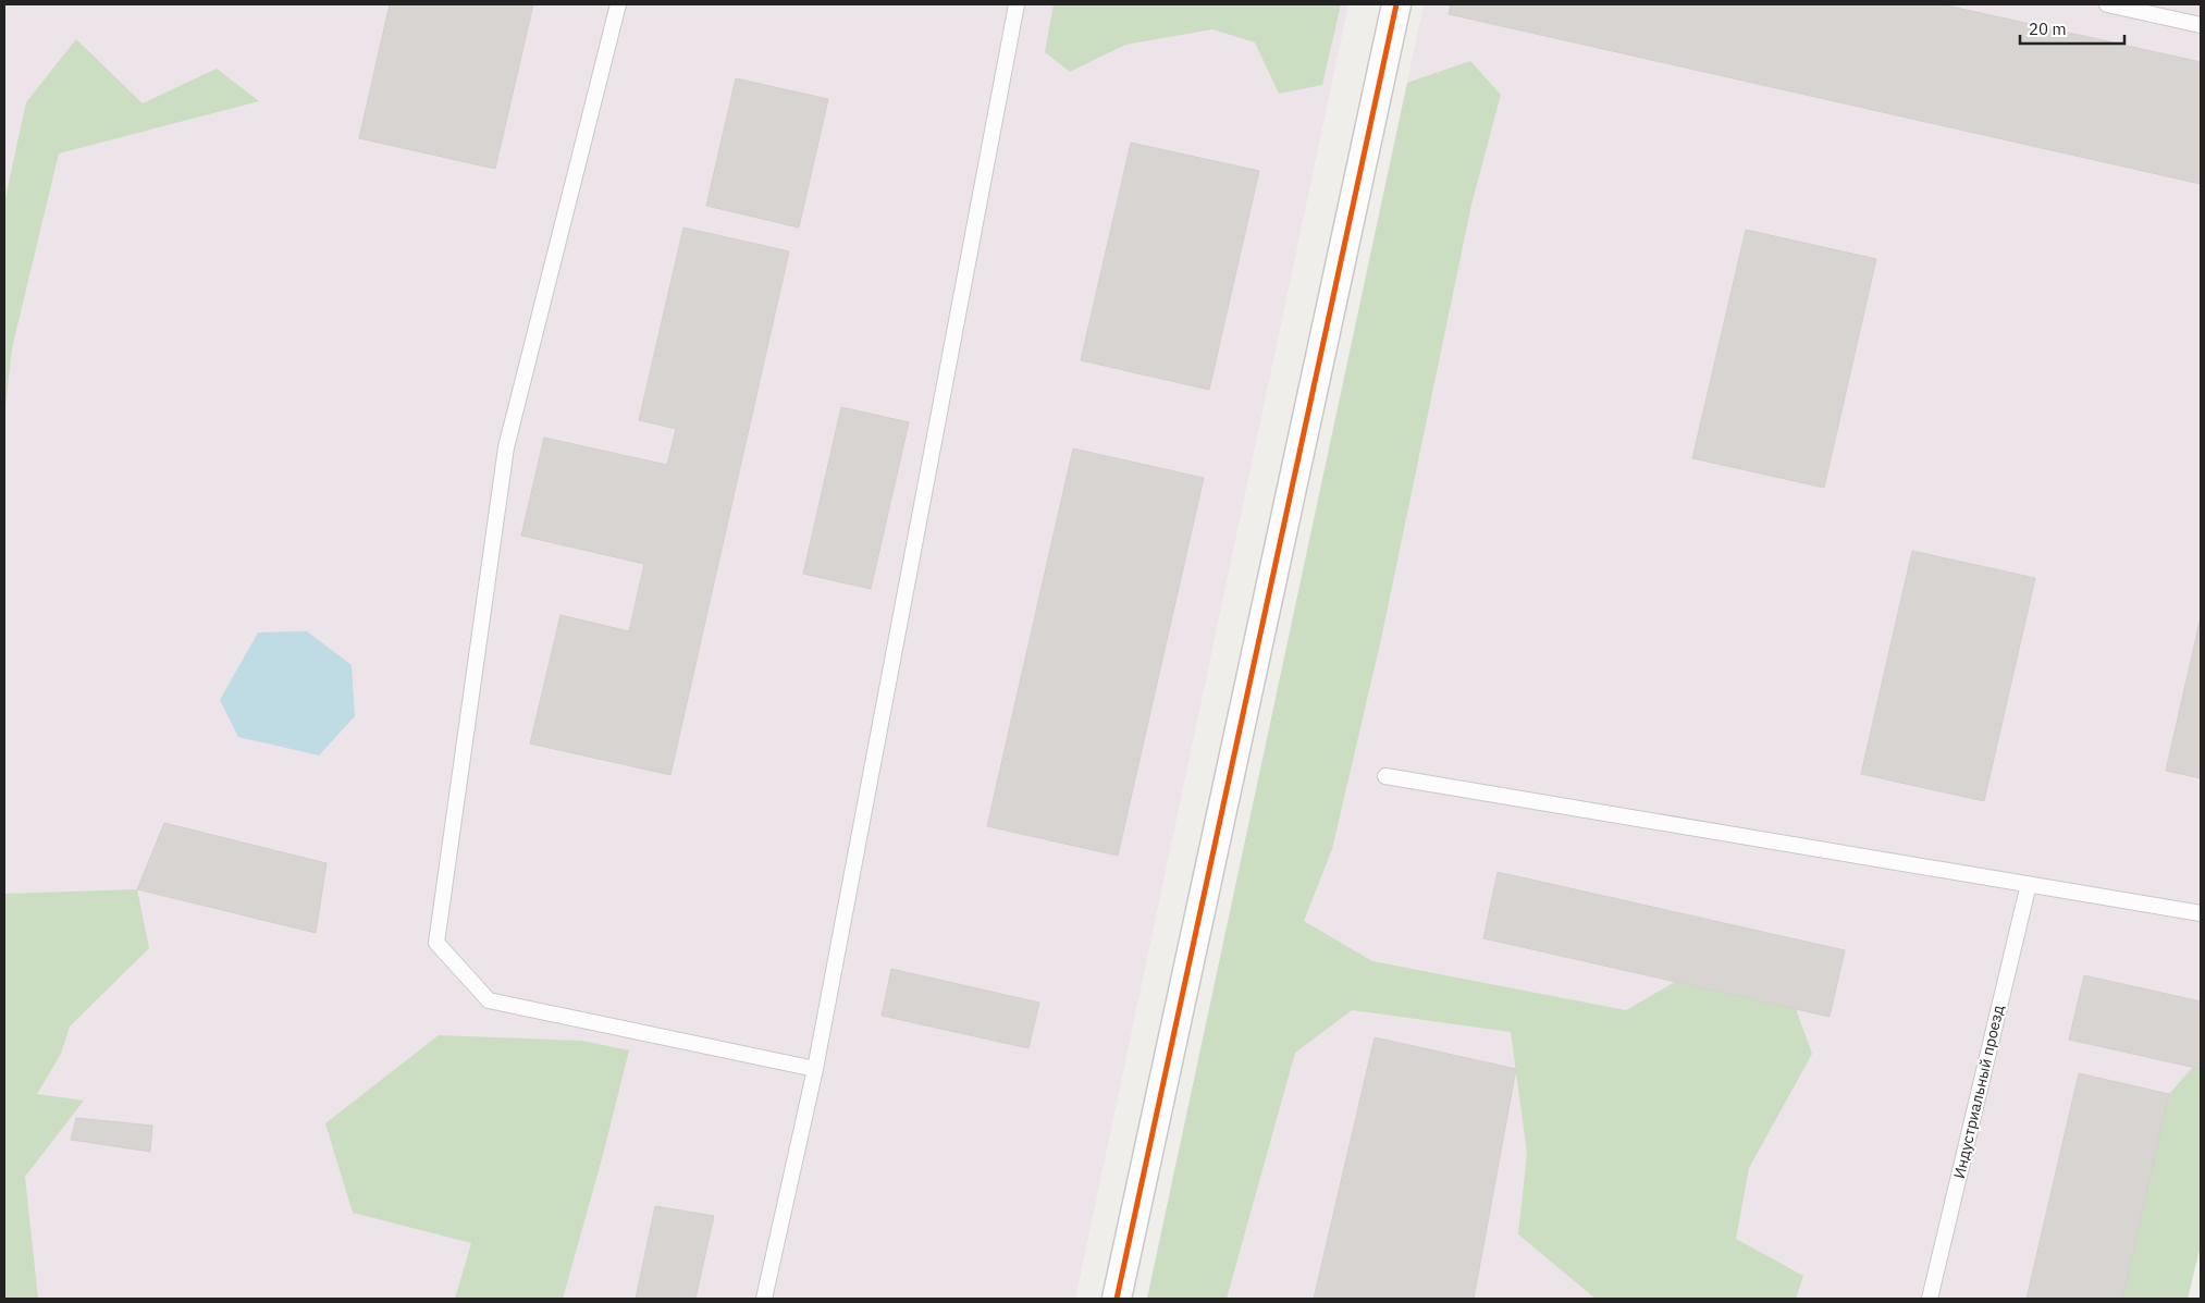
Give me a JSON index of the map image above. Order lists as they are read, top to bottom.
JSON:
{
  "streets": {
    "lane": ["Индустриальный проезд"]
  },
  "scale_bar": "20 m"
}
